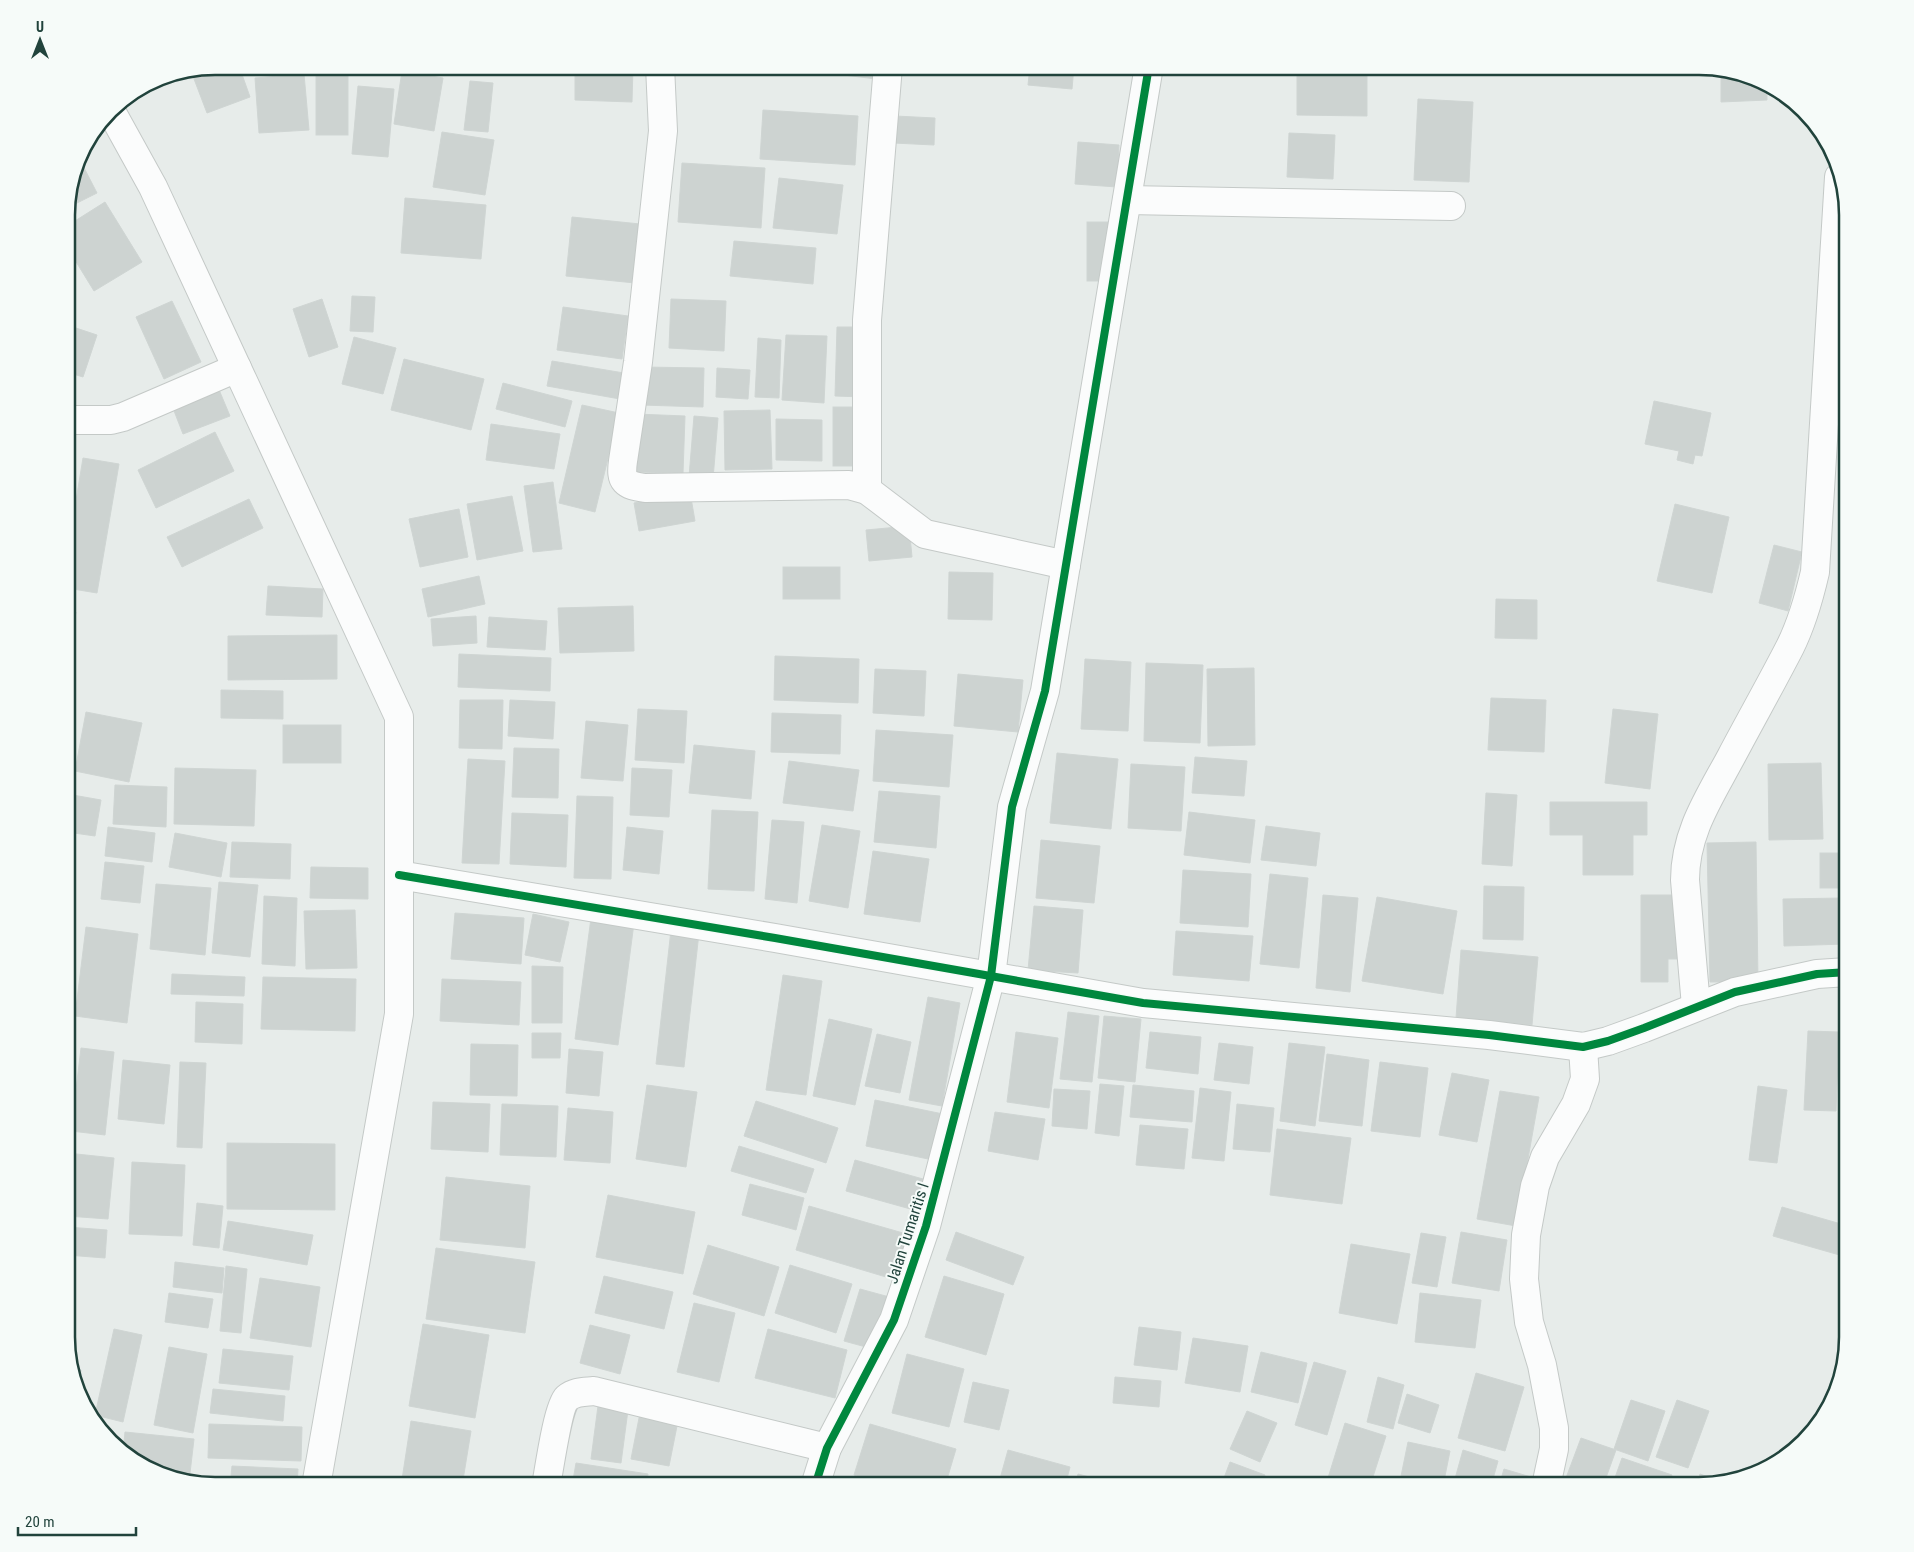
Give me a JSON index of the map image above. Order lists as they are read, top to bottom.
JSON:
{
  "streets": {
    "street": ["Jalan Tumaritis I"]
  },
  "scale_bar": "20 m",
  "north": "top"
}
